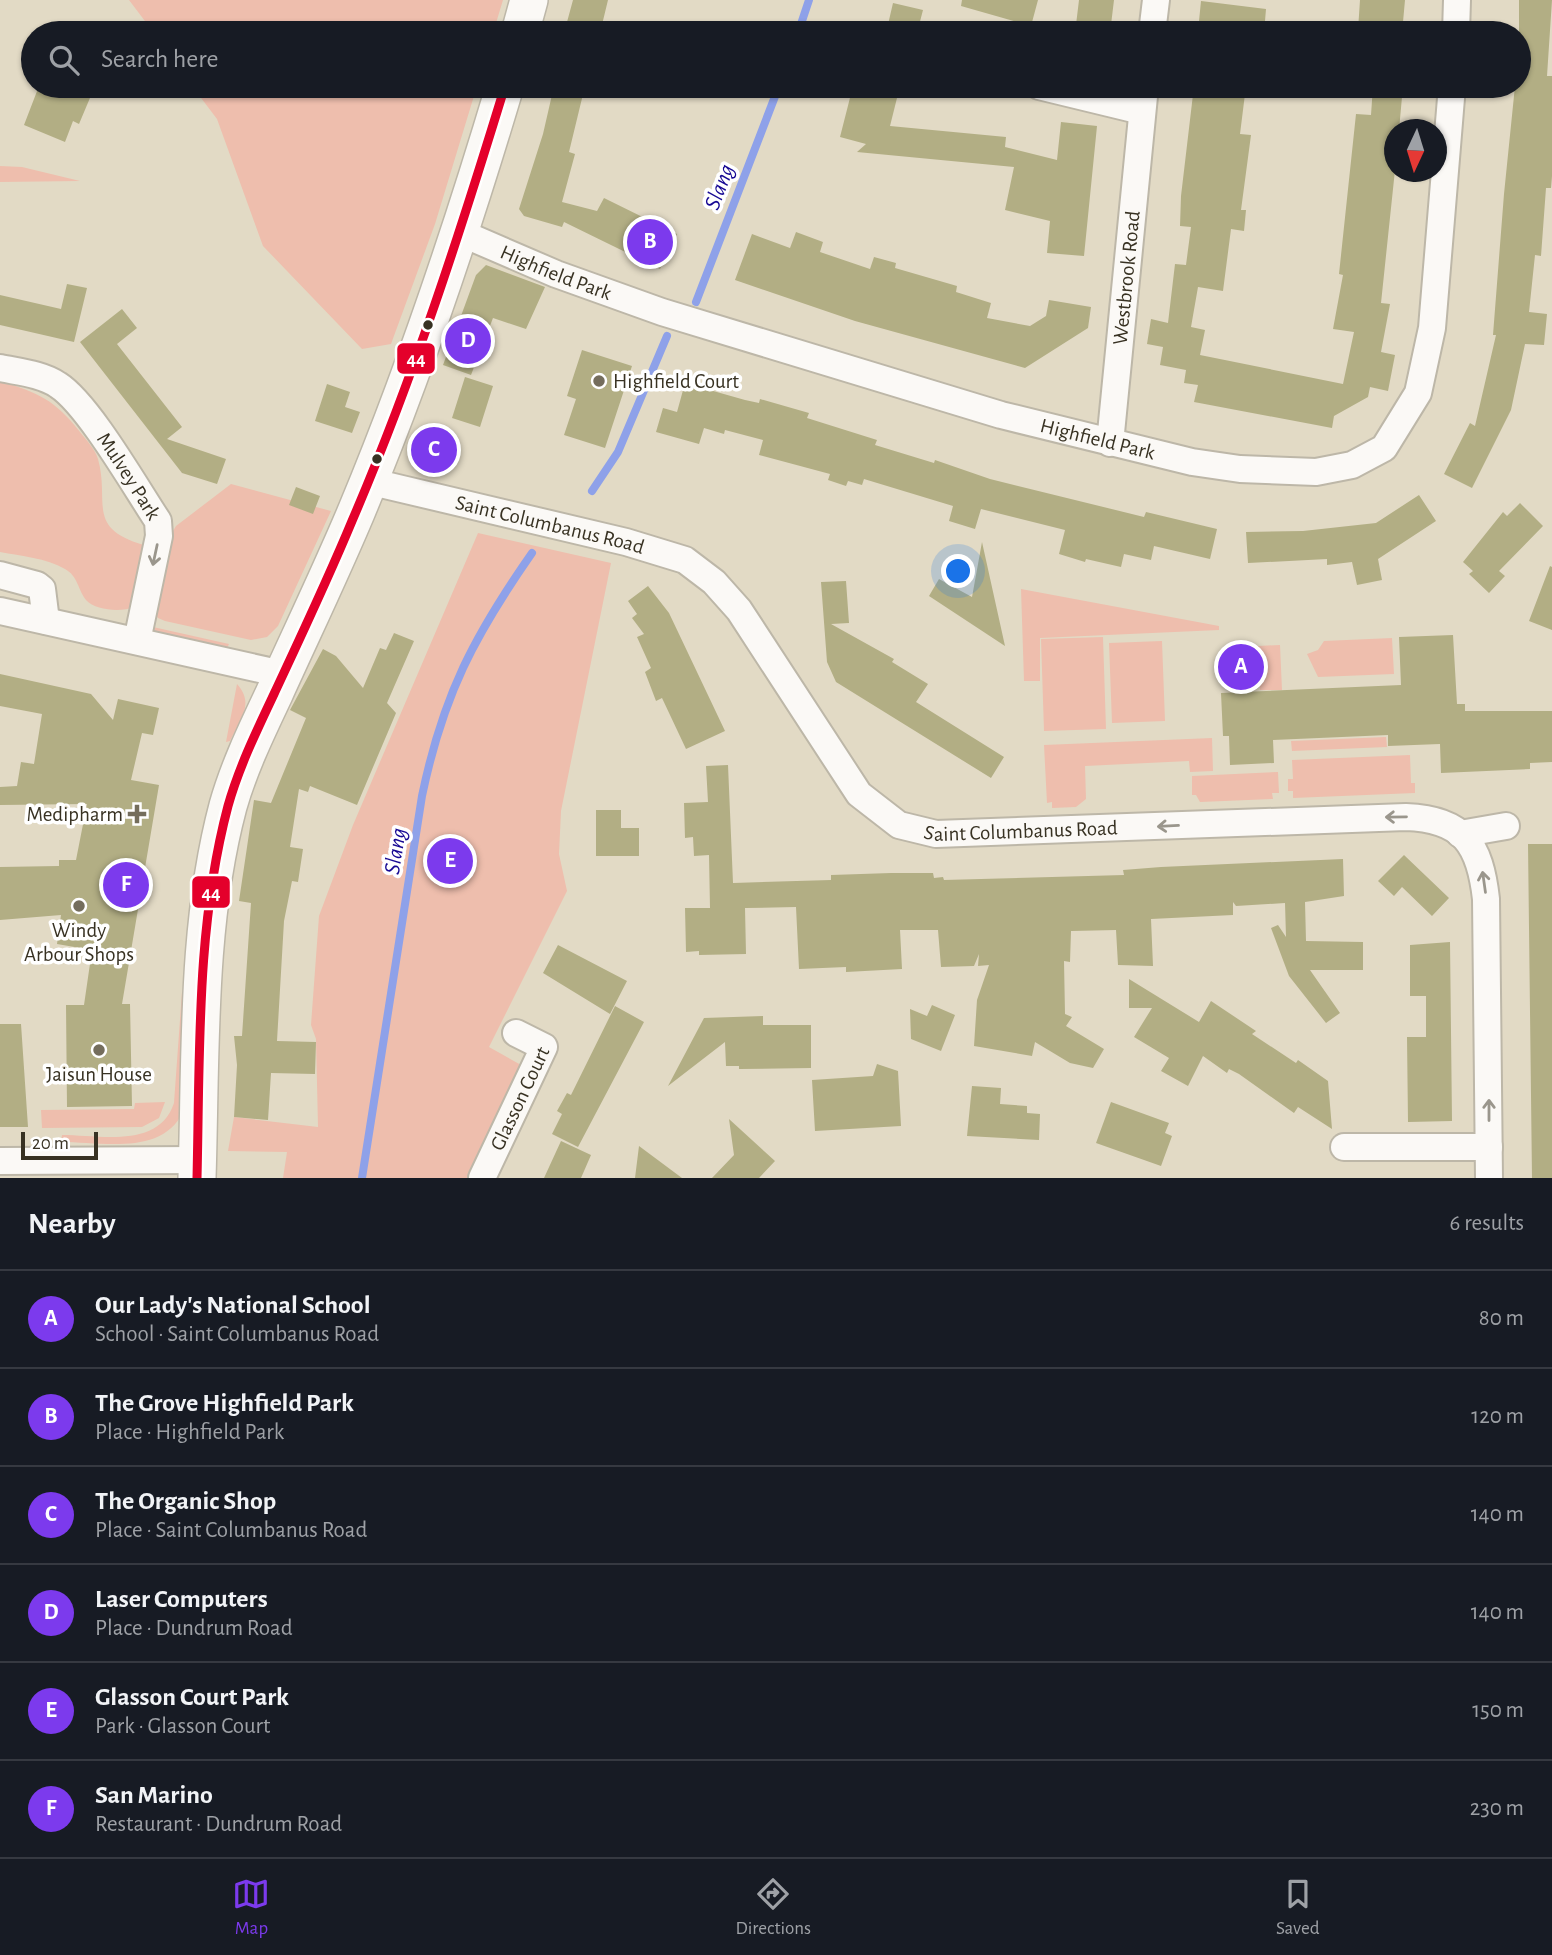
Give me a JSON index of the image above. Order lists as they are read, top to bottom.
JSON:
{
  "streets": {
    "street": [
      "Highfield Park",
      "Westbrook Road",
      "Mulvey Park",
      "Saint Columbanus Road",
      "Glasson Court"
    ]
  },
  "crossings": [
    ["Highfield Park", "Westbrook Road"]
  ],
  "one_way": ["Mulvey Park", "Saint Columbanus Road"],
  "water": ["Slang"],
  "places": {
    "other": ["Highfield Court", "Windy Arbour Shops", "Jaisun House"],
    "health": ["Medipharm"]
  },
  "lines": ["transit line 44"],
  "scale_bar": "20 m",
  "north": "bottom",
  "page": {
    "search": "Search here",
    "pins": [
      "B",
      "D",
      "C",
      "A",
      "E",
      "F"
    ],
    "scale": "20 m",
    "heading": ["Nearby", "6 results"],
    "list": [
      {
        "mark": "A",
        "name": "Our Lady's National School",
        "note": "School · Saint Columbanus Road",
        "value": "80 m"
      },
      {
        "mark": "B",
        "name": "The Grove Highfield Park",
        "note": "Place · Highfield Park",
        "value": "120 m"
      },
      {
        "mark": "C",
        "name": "The Organic Shop",
        "note": "Place · Saint Columbanus Road",
        "value": "140 m"
      },
      {
        "mark": "D",
        "name": "Laser Computers",
        "note": "Place · Dundrum Road",
        "value": "140 m"
      },
      {
        "mark": "E",
        "name": "Glasson Court Park",
        "note": "Park · Glasson Court",
        "value": "150 m"
      },
      {
        "mark": "F",
        "name": "San Marino",
        "note": "Restaurant · Dundrum Road",
        "value": "230 m"
      }
    ],
    "nav": ["Map", "Directions", "Saved"]
  }
}
